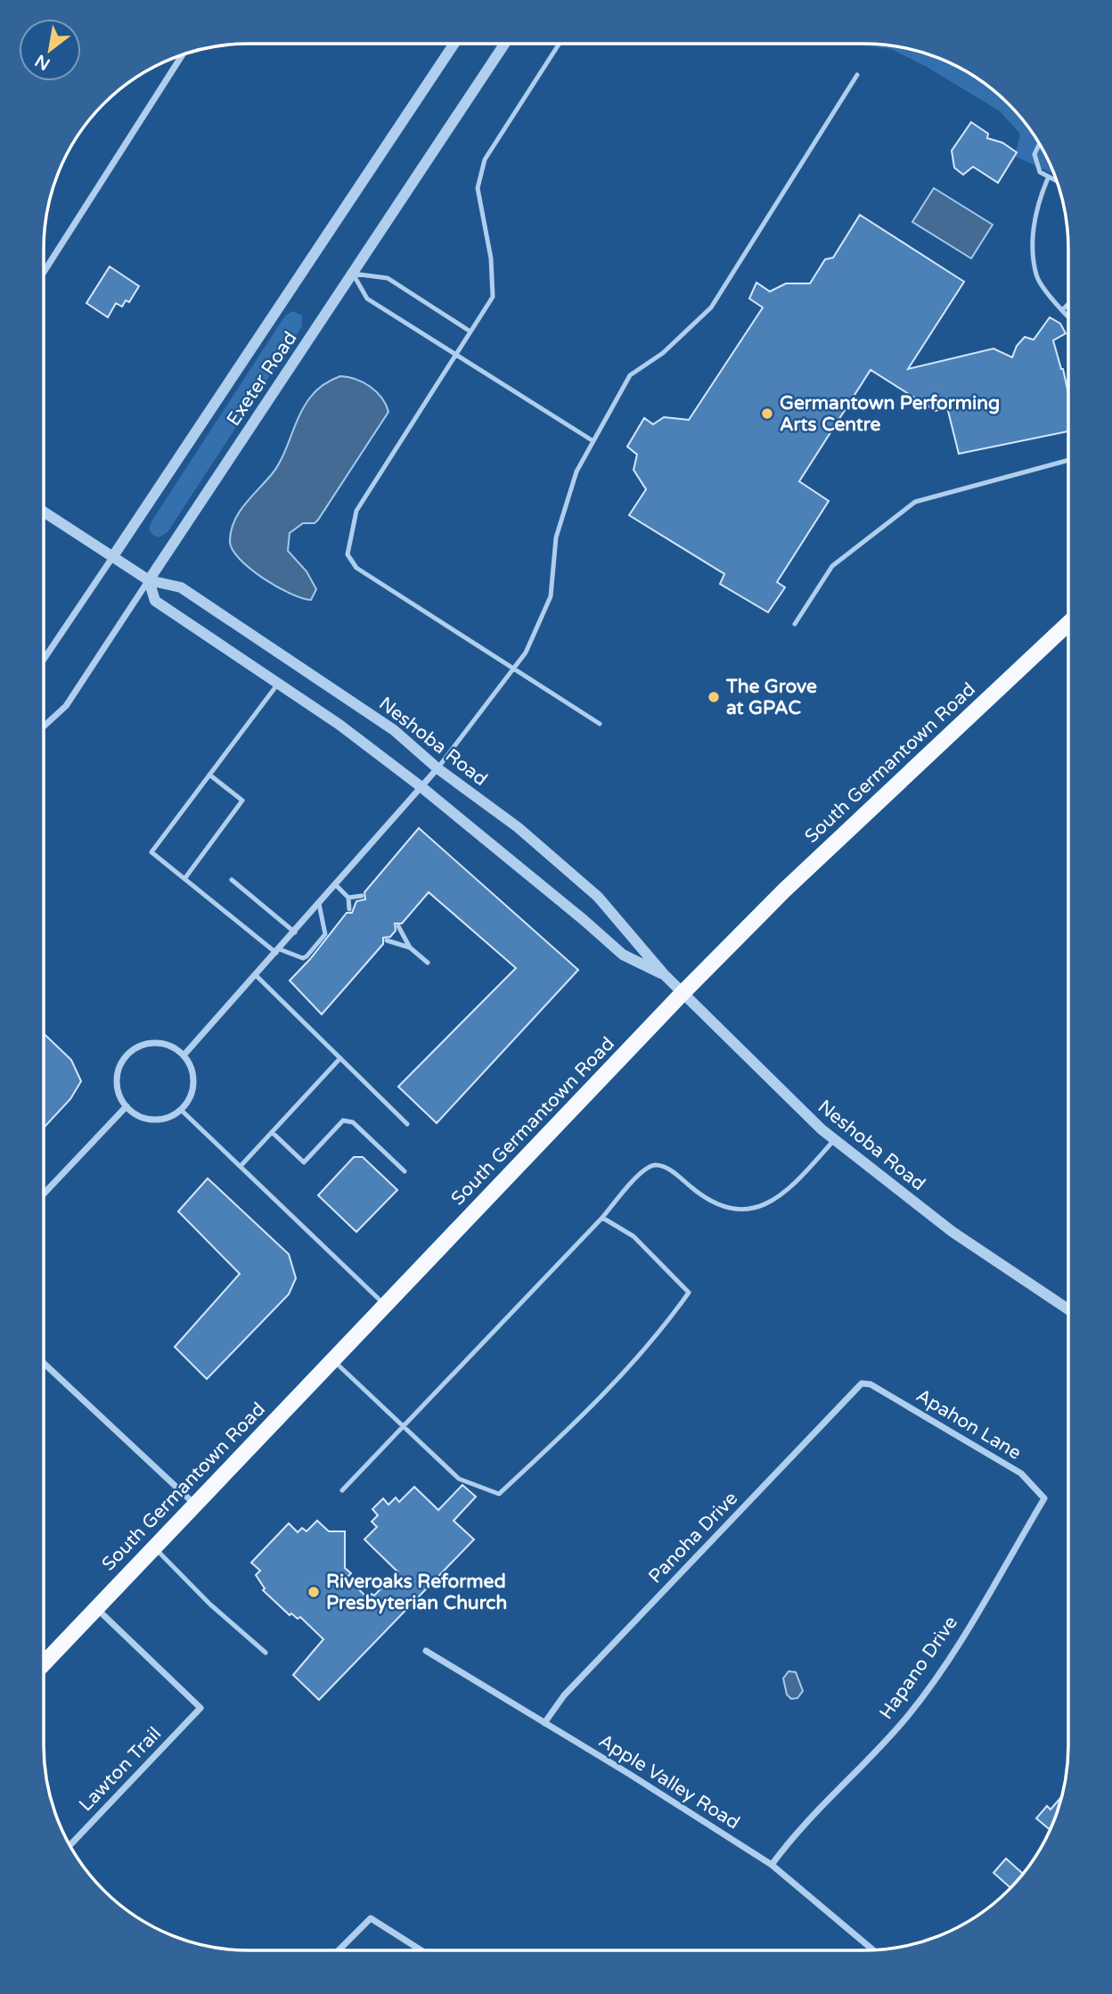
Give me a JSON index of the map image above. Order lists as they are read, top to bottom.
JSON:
{
  "streets": {
    "main road": ["South Germantown Road"],
    "street": [
      "Exeter Road",
      "Neshoba Road",
      "Apahon Lane",
      "Panoha Drive",
      "Hapano Drive",
      "Lawton Trail",
      "Apple Valley Road"
    ]
  },
  "crossings": [
    ["Exeter Road", "Neshoba Road"],
    ["Neshoba Road", "South Germantown Road"],
    ["South Germantown Road", "Lawton Trail"],
    ["Apahon Lane", "Panoha Drive"],
    ["Apahon Lane", "Hapano Drive"],
    ["Panoha Drive", "Apple Valley Road"],
    ["Hapano Drive", "Apple Valley Road"]
  ],
  "places": ["Germantown Performing Arts Centre", "The Grove at GPAC", "Riveroaks Reformed Presbyterian Church"],
  "north": "bottom left"
}
